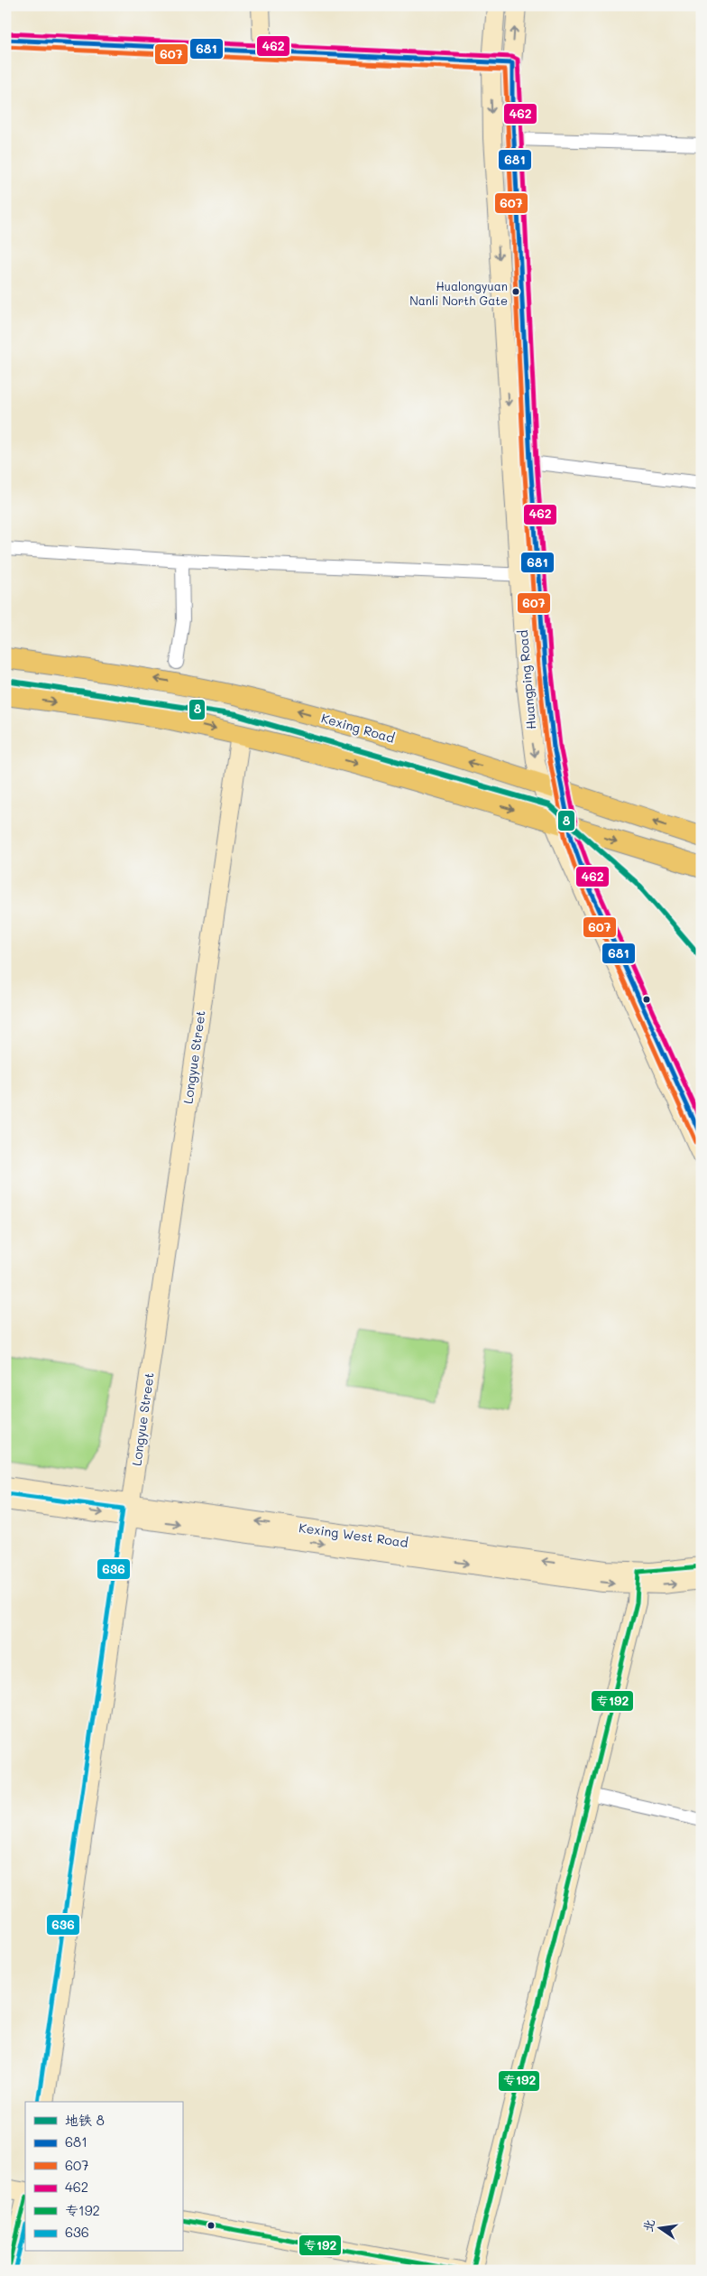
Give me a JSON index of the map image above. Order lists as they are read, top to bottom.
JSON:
{
  "streets": {
    "main road": ["Kexing Road"],
    "street": ["Huangping Road", "Longyue Street", "Kexing West Road"]
  },
  "crossings": [
    ["Huangping Road", "Kexing Road"],
    ["Longyue Street", "Kexing West Road"]
  ],
  "places": ["Hualongyuan Nanli North Gate"],
  "lines": [
    "transit line 462",
    "transit line 681",
    "transit line 607",
    "metro line 8",
    "transit line 636",
    "transit line 专192"
  ],
  "legend": [
    "地铁 8",
    "681",
    "607",
    "462",
    "专192",
    "636"
  ],
  "north": "left"
}
